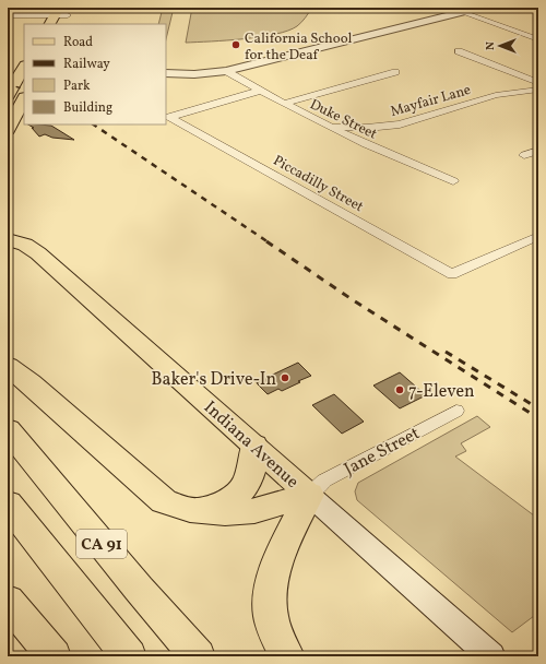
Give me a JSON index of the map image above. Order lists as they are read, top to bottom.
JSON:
{
  "streets": {
    "highway": ["CA 91"],
    "main road": ["Indiana Avenue"],
    "street": [
      "Mayfair Lane",
      "Duke Street",
      "Piccadilly Street",
      "Jane Street"
    ]
  },
  "crossings": [
    ["Mayfair Lane", "Duke Street"],
    ["Duke Street", "Piccadilly Street"],
    ["Indiana Avenue", "Jane Street"]
  ],
  "places": ["California School for the Deaf", "Baker's Drive-In", "7-Eleven"],
  "legend": [
    "Road",
    "Railway",
    "Park",
    "Building"
  ],
  "north": "left"
}
